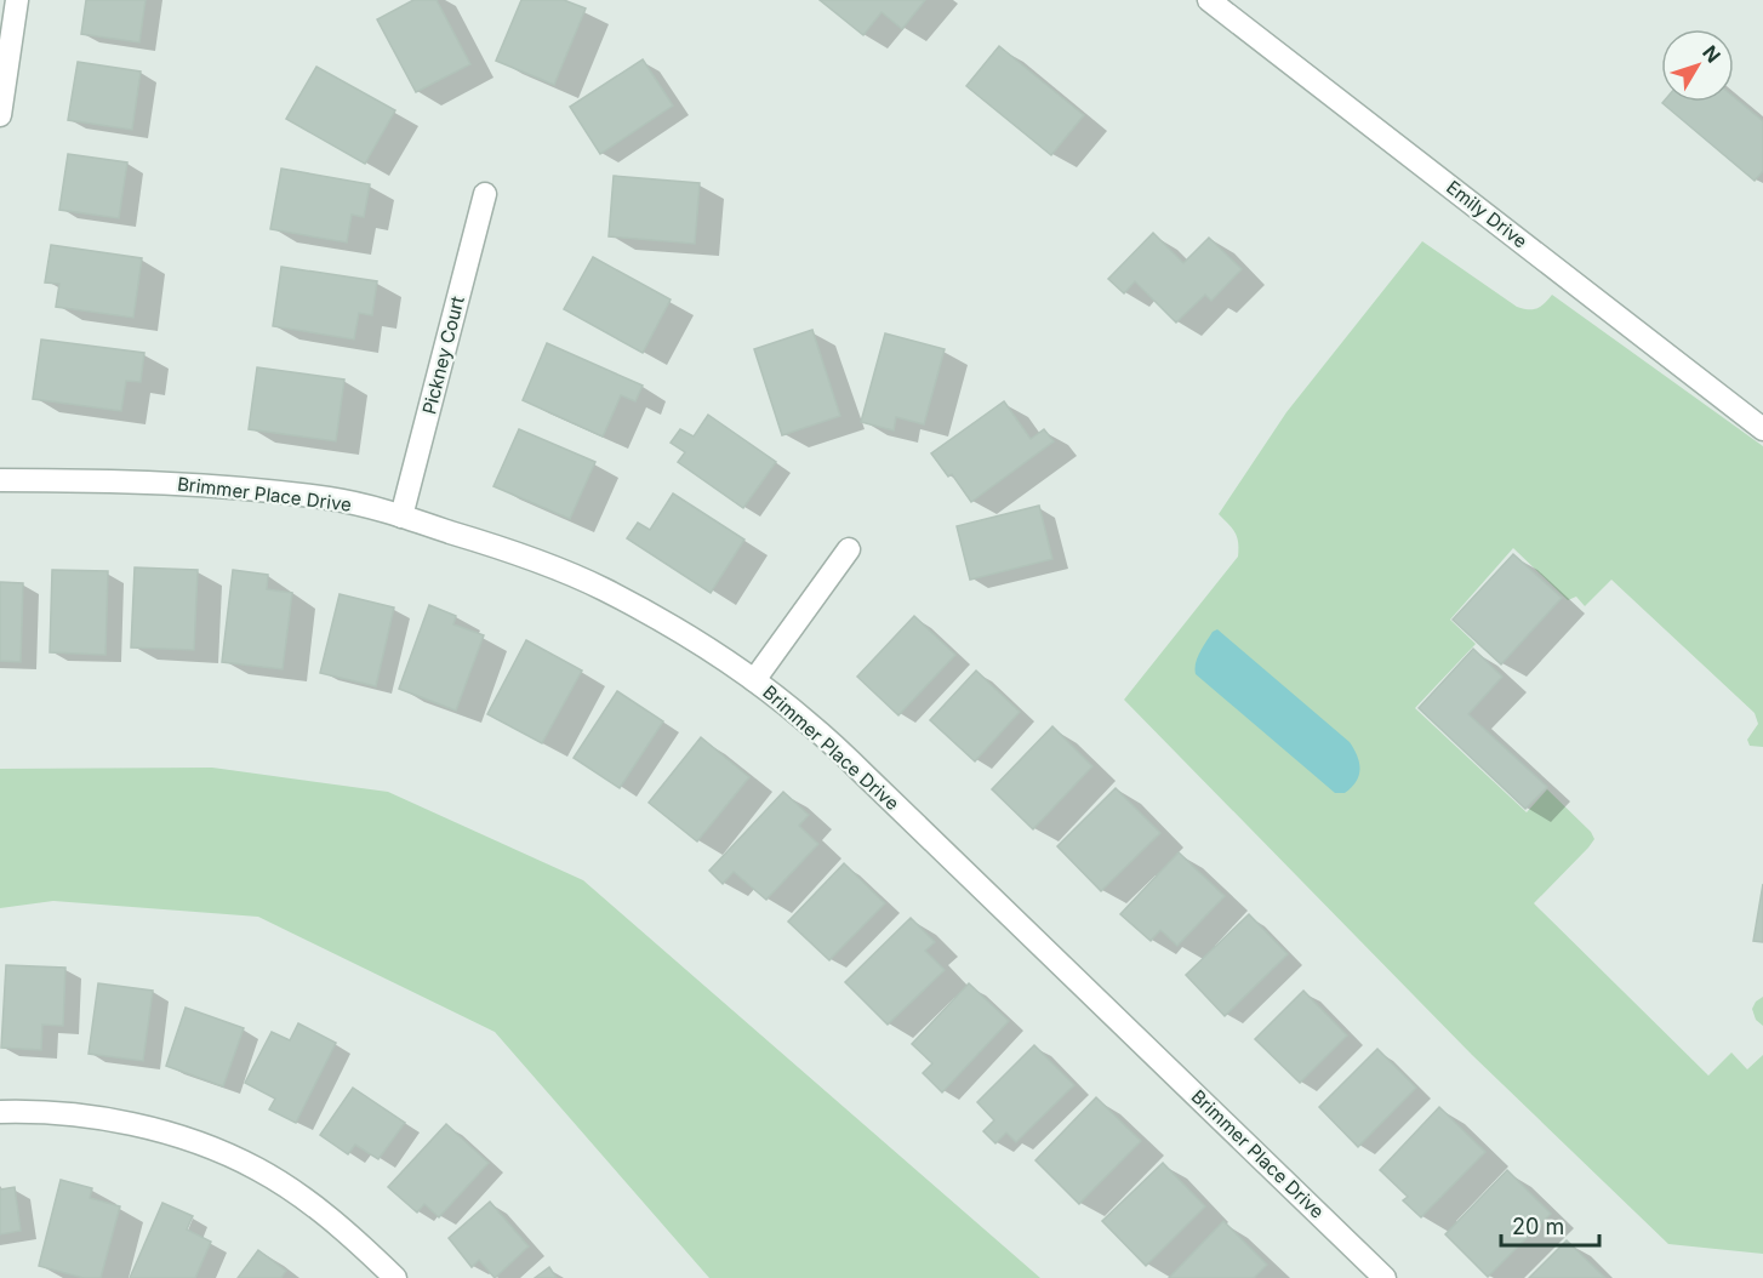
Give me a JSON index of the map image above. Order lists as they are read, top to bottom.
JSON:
{
  "streets": {
    "street": ["Emily Drive", "Pickney Court", "Brimmer Place Drive"]
  },
  "crossings": [
    ["Pickney Court", "Brimmer Place Drive"]
  ],
  "scale_bar": "20 m",
  "north": "top right"
}
